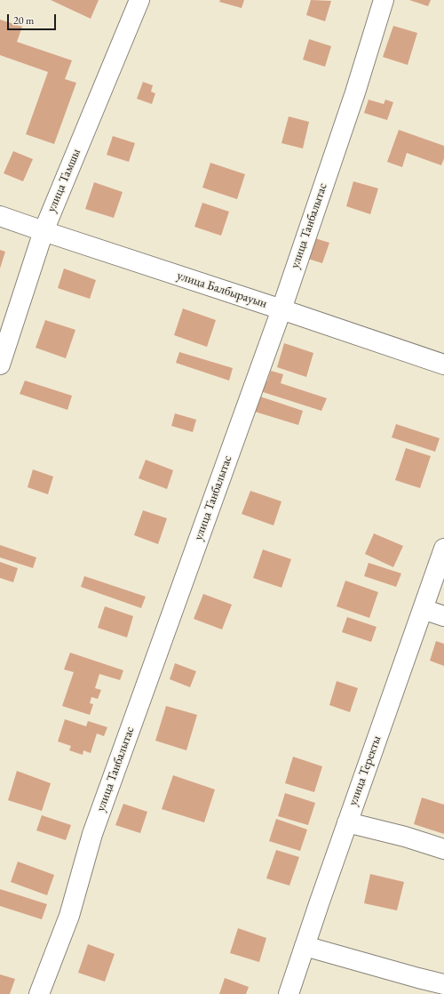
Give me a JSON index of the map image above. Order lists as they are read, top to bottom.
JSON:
{
  "streets": {
    "street": [
      "улица Тамшы",
      "улица Танбалытас",
      "улица Балбырауын",
      "улица Теректы"
    ]
  },
  "crossings": [
    ["улица Тамшы", "улица Балбырауын"],
    ["улица Танбалытас", "улица Балбырауын"]
  ],
  "scale_bar": "20 m"
}
